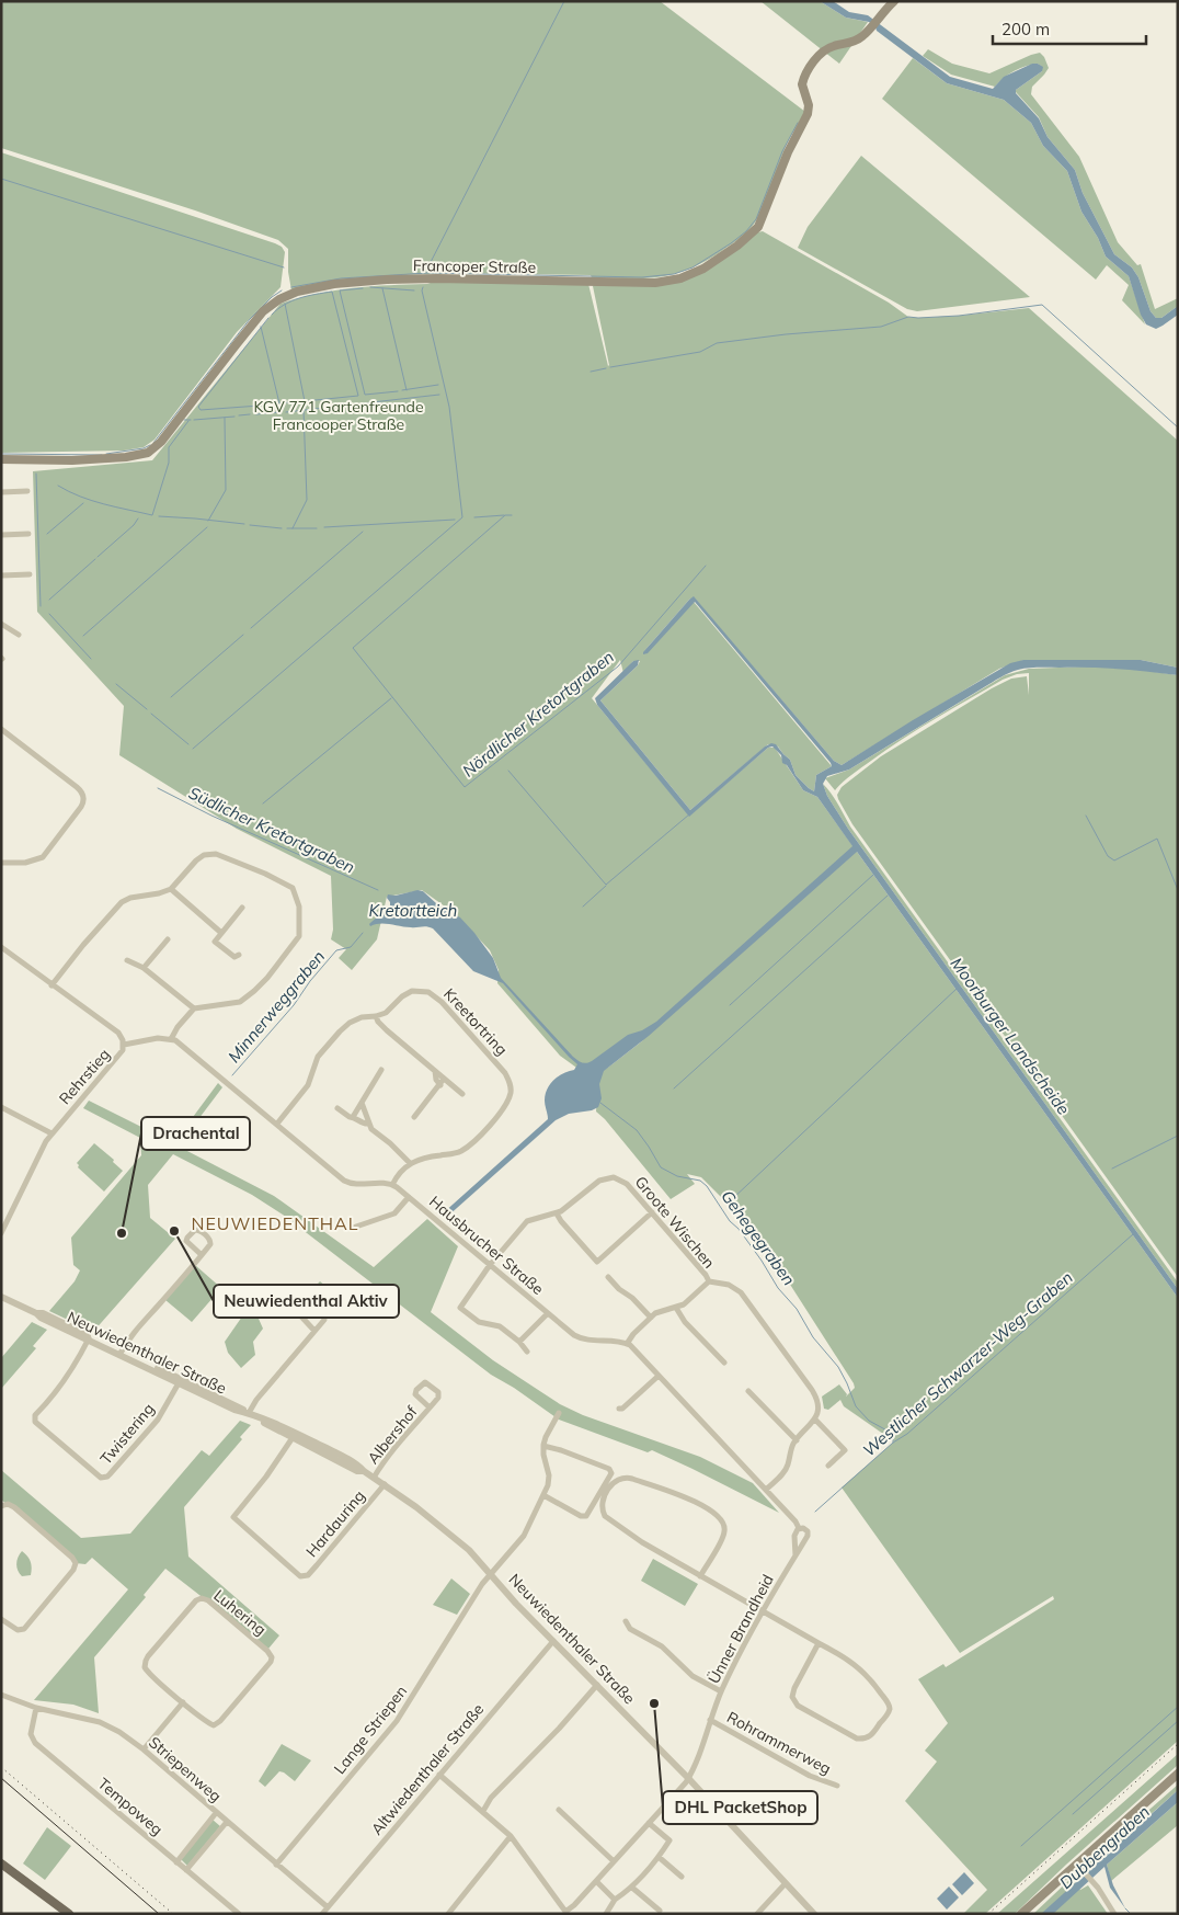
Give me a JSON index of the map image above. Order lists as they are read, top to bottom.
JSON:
{
  "streets": {
    "main road": ["Francoper Straße"],
    "street": [
      "Kreetortring",
      "Rehrstieg",
      "Groote Wischen",
      "Hausbrucher Straße",
      "Neuwiedenthaler Straße",
      "Twistering",
      "Albershof",
      "Hardauring",
      "Luhering",
      "Ünner Brandheid",
      "Lange Striepen",
      "Rohrammerweg",
      "Striepenweg",
      "Altwiedenthaler Straße",
      "Tempoweg"
    ]
  },
  "crossings": [
    ["Groote Wischen", "Hausbrucher Straße"],
    ["Neuwiedenthaler Straße", "Twistering"],
    ["Neuwiedenthaler Straße", "Albershof"],
    ["Neuwiedenthaler Straße", "Hardauring"],
    ["Neuwiedenthaler Straße", "Ünner Brandheid"],
    ["Neuwiedenthaler Straße", "Lange Striepen"],
    ["Neuwiedenthaler Straße", "Altwiedenthaler Straße"],
    ["Ünner Brandheid", "Rohrammerweg"],
    ["Lange Striepen", "Striepenweg"],
    ["Striepenweg", "Altwiedenthaler Straße"],
    ["Striepenweg", "Tempoweg"]
  ],
  "districts": ["NEUWIEDENTHAL"],
  "water": [
    "Nördlicher Kretortgraben",
    "Südlicher Kretortgraben",
    "Kretortteich",
    "Minnerweggraben",
    "Moorburger Landscheide",
    "Gehegegraben",
    "Westlicher Schwarzer-Weg-Graben",
    "Dubbengraben"
  ],
  "parks": ["KGV 771 Gartenfreunde Francooper Straße"],
  "places": ["Neuwiedenthal Aktiv", "Drachental", "DHL PacketShop"],
  "scale_bar": "200 m"
}
